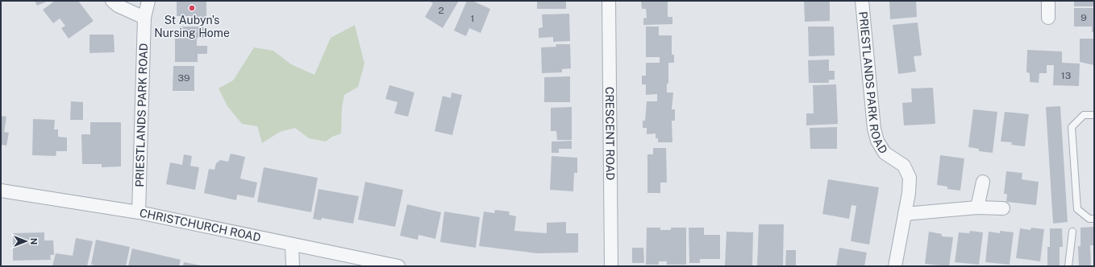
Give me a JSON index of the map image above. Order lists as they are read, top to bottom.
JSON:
{
  "streets": {
    "street": ["PRIESTLANDS PARK ROAD", "CRESCENT ROAD", "CHRISTCHURCH ROAD"]
  },
  "crossings": [
    ["PRIESTLANDS PARK ROAD", "CHRISTCHURCH ROAD"]
  ],
  "places": ["St Aubyn's Nursing Home"],
  "house_numbers": [
    "2",
    "9",
    "1",
    "13",
    "39"
  ],
  "north": "right"
}
